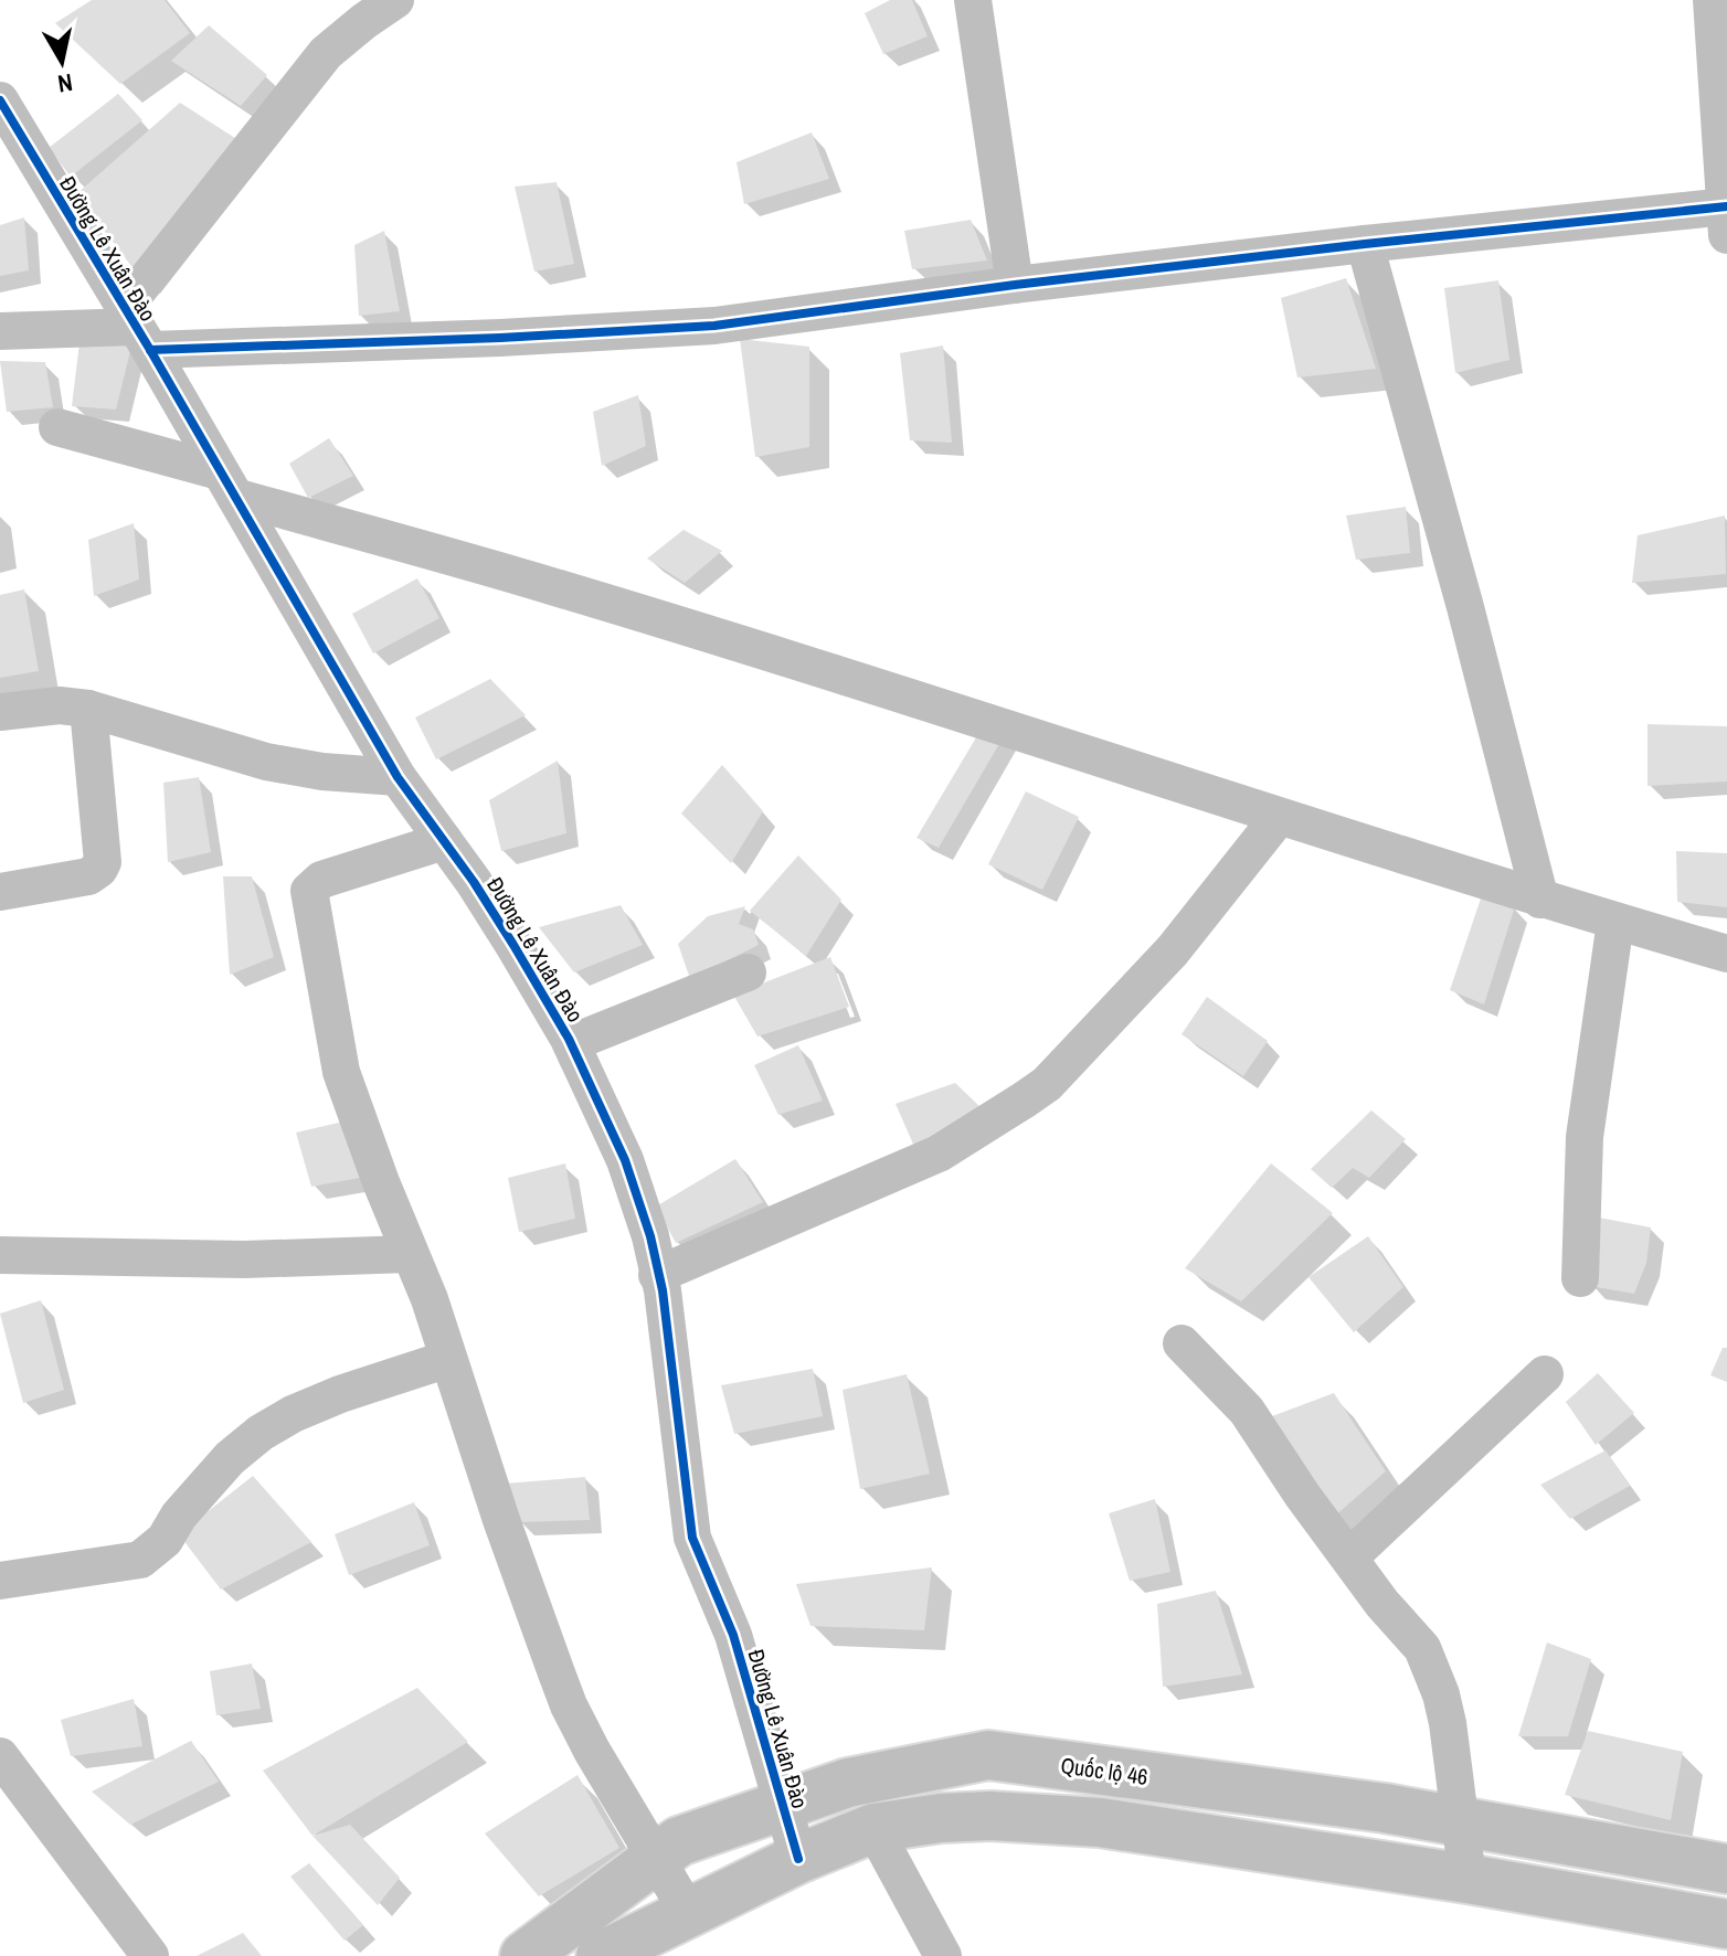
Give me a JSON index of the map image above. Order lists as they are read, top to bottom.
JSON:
{
  "streets": {
    "highway": ["Quốc lộ 46"],
    "street": ["Đường Lê Xuân Đào"]
  },
  "crossings": [
    ["Đường Lê Xuân Đào", "Quốc lộ 46"]
  ],
  "north": "bottom"
}
